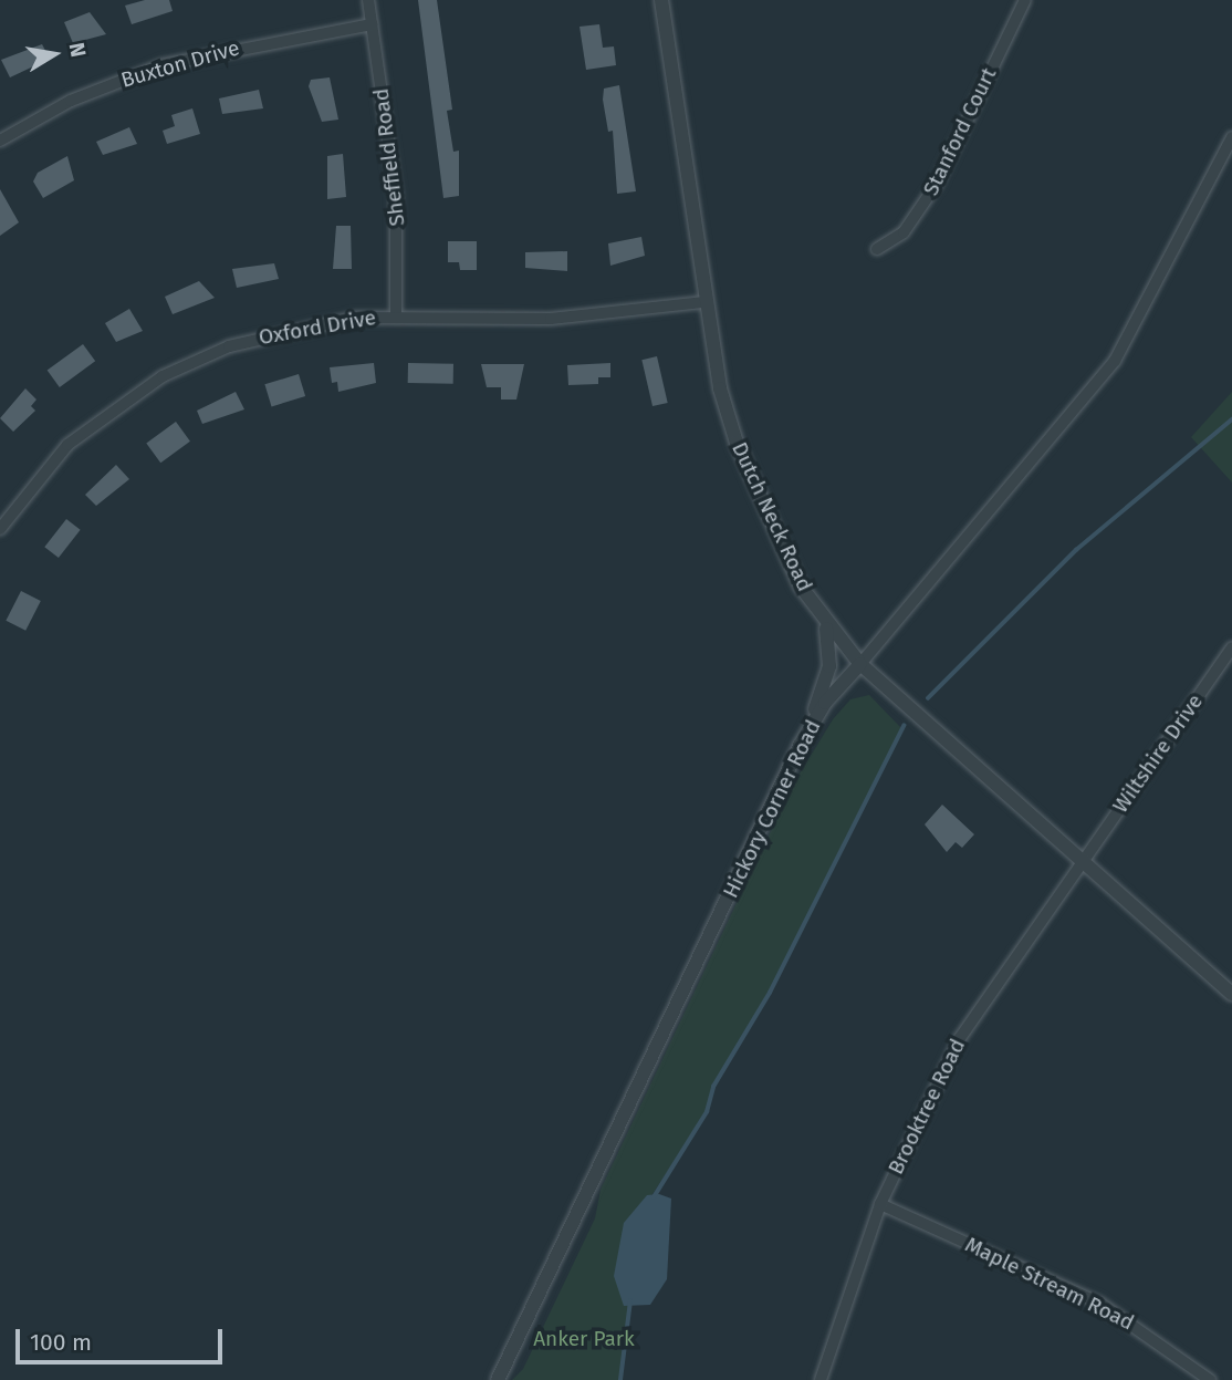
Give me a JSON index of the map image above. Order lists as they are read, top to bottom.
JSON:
{
  "streets": {
    "street": [
      "Buxton Drive",
      "Stanford Court",
      "Sheffield Road",
      "Oxford Drive",
      "Dutch Neck Road",
      "Wiltshire Drive",
      "Hickory Corner Road",
      "Brooktree Road",
      "Maple Stream Road"
    ]
  },
  "crossings": [
    ["Buxton Drive", "Sheffield Road"],
    ["Sheffield Road", "Oxford Drive"],
    ["Oxford Drive", "Dutch Neck Road"],
    ["Dutch Neck Road", "Wiltshire Drive"],
    ["Dutch Neck Road", "Hickory Corner Road"],
    ["Dutch Neck Road", "Brooktree Road"],
    ["Wiltshire Drive", "Brooktree Road"],
    ["Brooktree Road", "Maple Stream Road"]
  ],
  "parks": ["Anker Park"],
  "scale_bar": "100 m",
  "north": "right"
}
